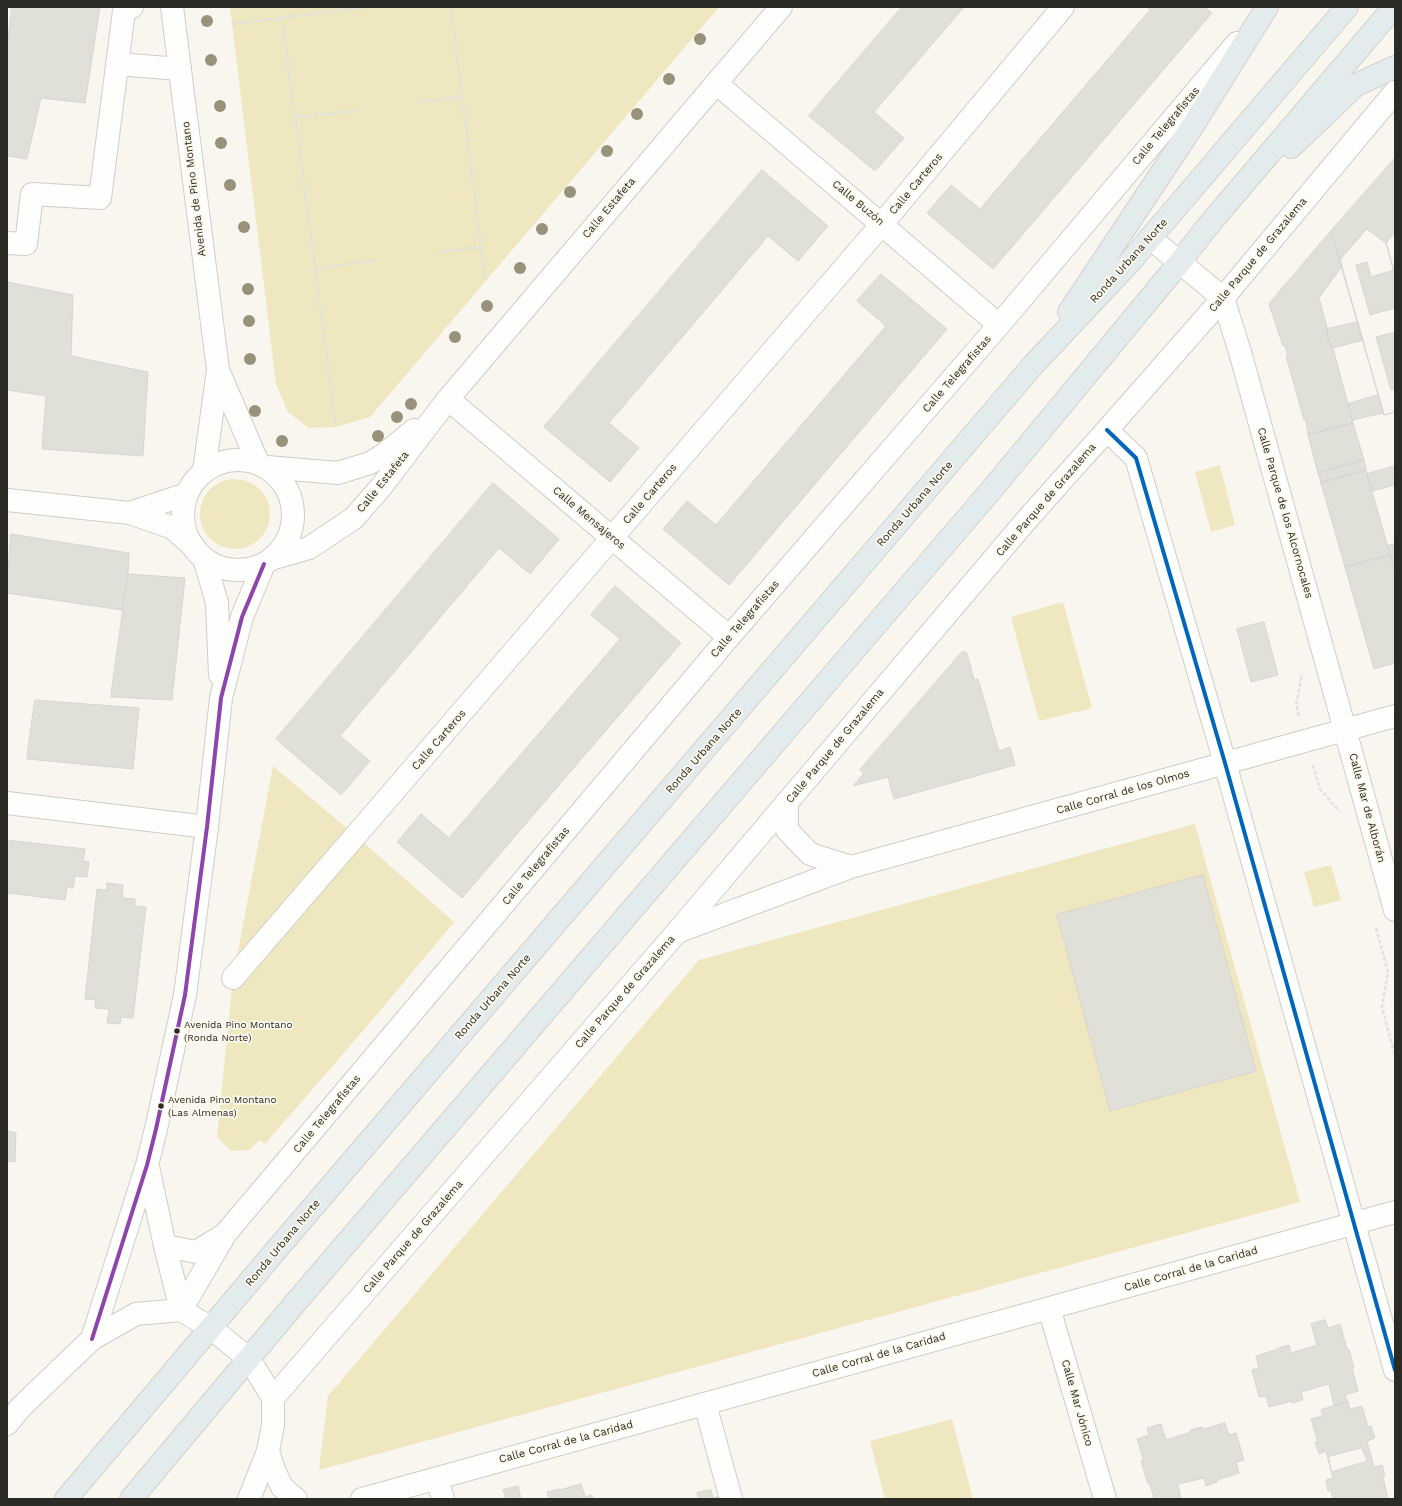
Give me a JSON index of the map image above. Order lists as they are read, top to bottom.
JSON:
{
  "streets": {
    "main road": ["Ronda Urbana Norte"],
    "street": [
      "Calle Telegrafistas",
      "Calle Carteros",
      "Avenida de Pino Montano",
      "Calle Buzón",
      "Calle Estafeta",
      "Calle Parque de Grazalema",
      "Calle Parque de los Alcornocales",
      "Calle Mensajeros",
      "Calle Corral de los Olmos",
      "Calle Mar de Alborán",
      "Calle Corral de la Caridad",
      "Calle Mar Jónico"
    ]
  },
  "crossings": [
    ["Calle Telegrafistas", "Calle Buzón"],
    ["Calle Telegrafistas", "Calle Mensajeros"],
    ["Calle Carteros", "Calle Buzón"],
    ["Calle Carteros", "Calle Mensajeros"],
    ["Avenida de Pino Montano", "Calle Estafeta"],
    ["Calle Buzón", "Calle Estafeta"],
    ["Calle Estafeta", "Calle Mensajeros"],
    ["Calle Parque de Grazalema", "Calle Parque de los Alcornocales"],
    ["Calle Parque de Grazalema", "Calle Corral de los Olmos"],
    ["Calle Parque de los Alcornocales", "Calle Corral de los Olmos"],
    ["Calle Parque de los Alcornocales", "Calle Mar de Alborán"],
    ["Calle Corral de los Olmos", "Calle Mar de Alborán"],
    ["Calle Corral de la Caridad", "Calle Mar Jónico"]
  ],
  "places": ["Avenida Pino Montano (Ronda Norte)", "Avenida Pino Montano (Las Almenas)"]
}
